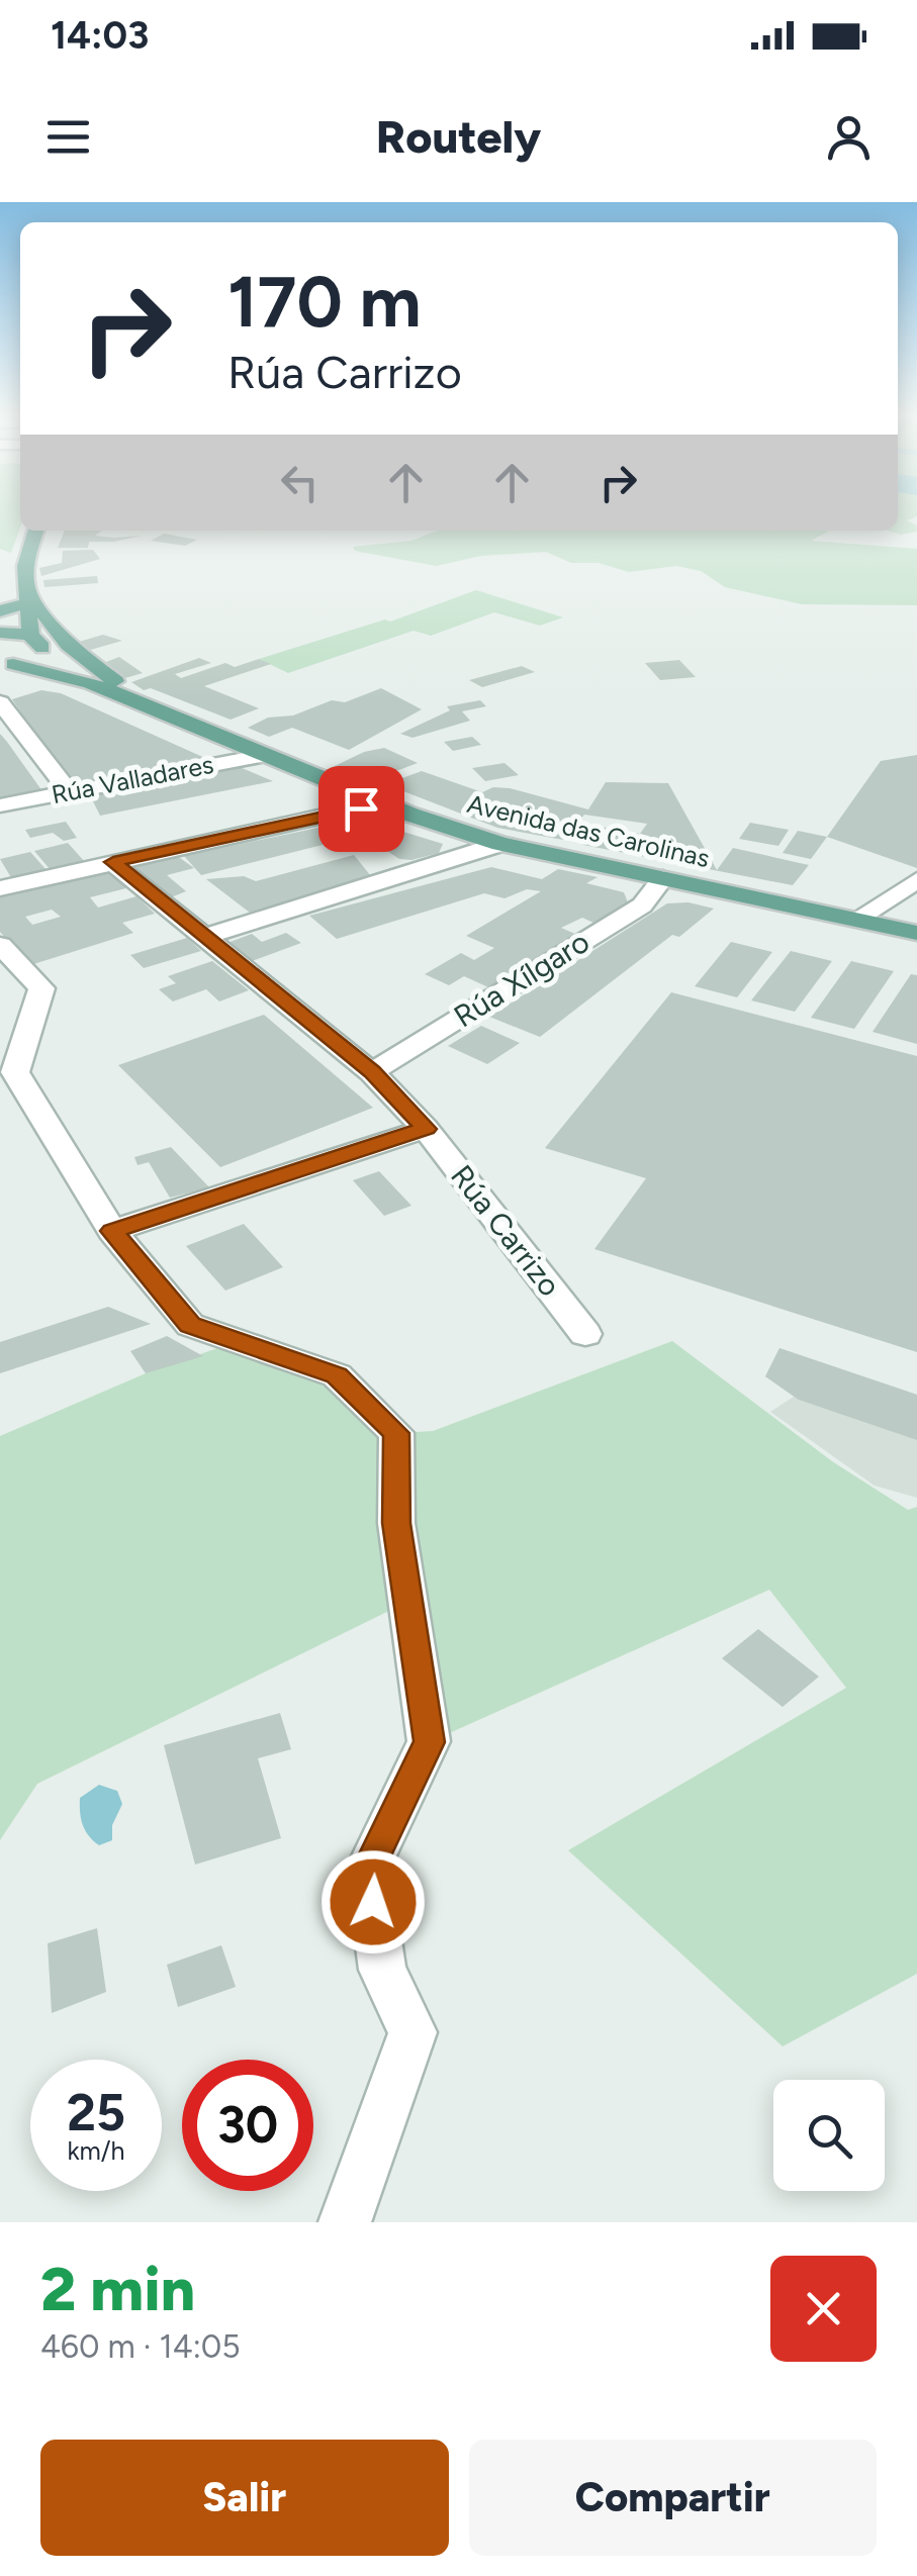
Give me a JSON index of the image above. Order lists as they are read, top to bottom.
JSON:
{
  "streets": {
    "main road": ["Avenida das Carolinas"],
    "street": ["Rúa Valladares", "Rúa Xílgaro", "Rúa Carrizo"]
  },
  "crossings": [
    ["Rúa Valladares", "Avenida das Carolinas"],
    ["Avenida das Carolinas", "Rúa Xílgaro"],
    ["Rúa Xílgaro", "Rúa Carrizo"]
  ],
  "page": {
    "status": "14:03",
    "header": "Routely",
    "turn": ["170 m", "Rúa Carrizo"],
    "speed": "25 km/h",
    "limit": "30",
    "heading": ["2 min", "460 m · 14:05"],
    "buttons": ["Salir", "Compartir"]
  }
}
